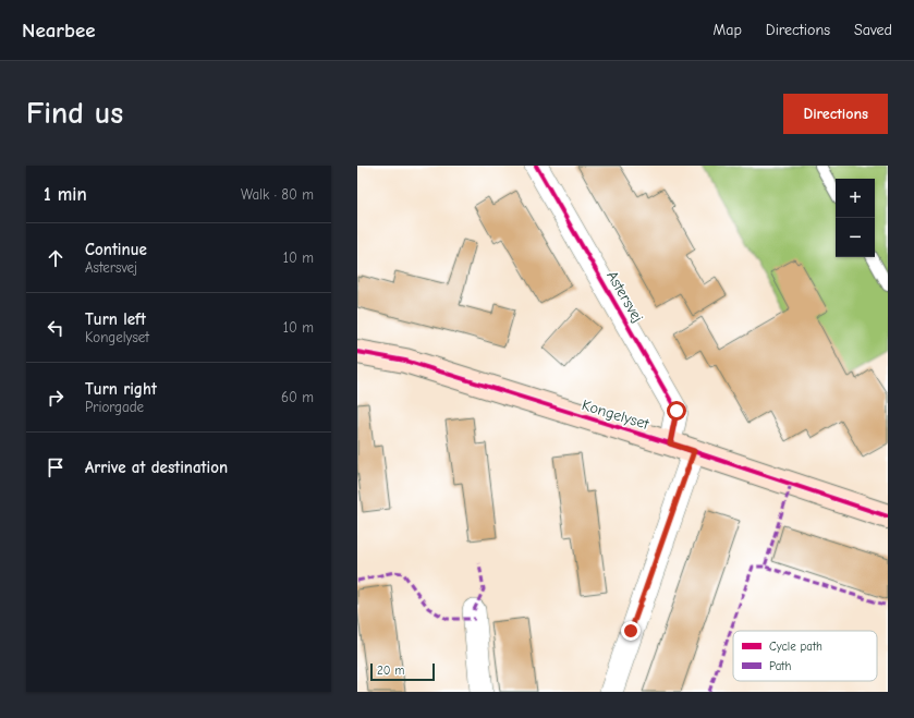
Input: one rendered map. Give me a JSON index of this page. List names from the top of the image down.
{
  "streets": {
    "street": ["Astersvej", "Kongelyset"]
  },
  "crossings": [
    ["Astersvej", "Kongelyset"]
  ],
  "legend": ["Cycle path", "Path"],
  "scale_bar": "20 m",
  "page": {
    "header": "Nearbee",
    "nav": ["Map", "Directions", "Saved"],
    "buttons": "Directions",
    "title": "Find us",
    "heading": ["1 min", "Walk · 80 m"],
    "map_buttons": ["+", "−"],
    "list": [
      ["Continue", "Astersvej", "10 m"],
      ["Turn left", "Kongelyset", "10 m"],
      ["Turn right", "Priorgade", "60 m"],
      "Arrive at destination"
    ],
    "scale": "20 m"
  }
}
